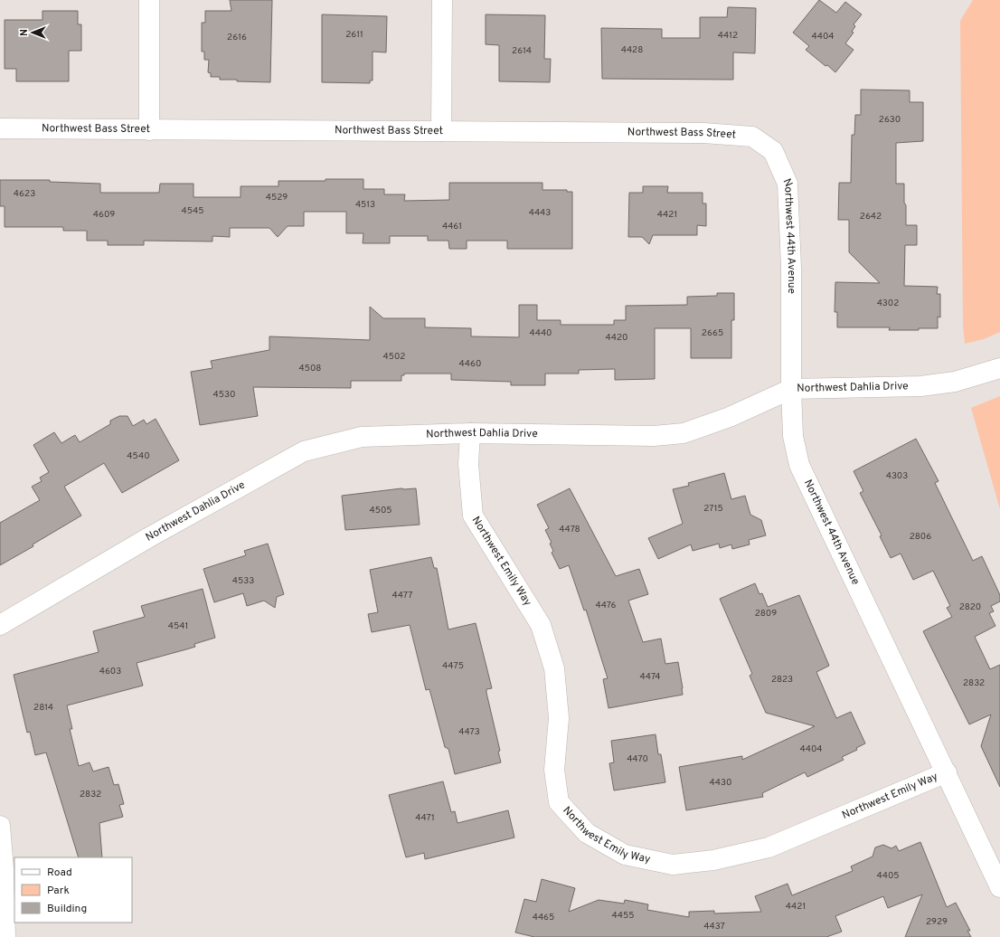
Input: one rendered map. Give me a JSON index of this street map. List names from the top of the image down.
{
  "streets": {
    "street": [
      "Northwest Bass Street",
      "Northwest 44th Avenue",
      "Northwest Dahlia Drive",
      "Northwest Emily Way"
    ]
  },
  "crossings": [
    ["Northwest Bass Street", "Northwest 44th Avenue"],
    ["Northwest 44th Avenue", "Northwest Dahlia Drive"],
    ["Northwest 44th Avenue", "Northwest Emily Way"],
    ["Northwest Dahlia Drive", "Northwest Emily Way"]
  ],
  "house_numbers": [
    "2611",
    "4412",
    "4404",
    "2616",
    "4428",
    "2614",
    "2630",
    "4623",
    "4529",
    "4513",
    "4545",
    "4443",
    "4609",
    "4421",
    "2642",
    "4461",
    "4302",
    "4440",
    "2665",
    "4420",
    "4502",
    "4460",
    "4508",
    "4530",
    "4540",
    "4303",
    "2715",
    "4505",
    "4478",
    "2806",
    "4533",
    "4477",
    "4476",
    "2820",
    "2809",
    "4541",
    "4475",
    "4603",
    "4474",
    "2823",
    "2832",
    "2814",
    "4473",
    "4404",
    "4470",
    "4430",
    "2832",
    "4471",
    "4405",
    "4421",
    "4455",
    "4465",
    "2929",
    "4437"
  ],
  "legend": ["Road", "Park", "Building"],
  "north": "left"
}
